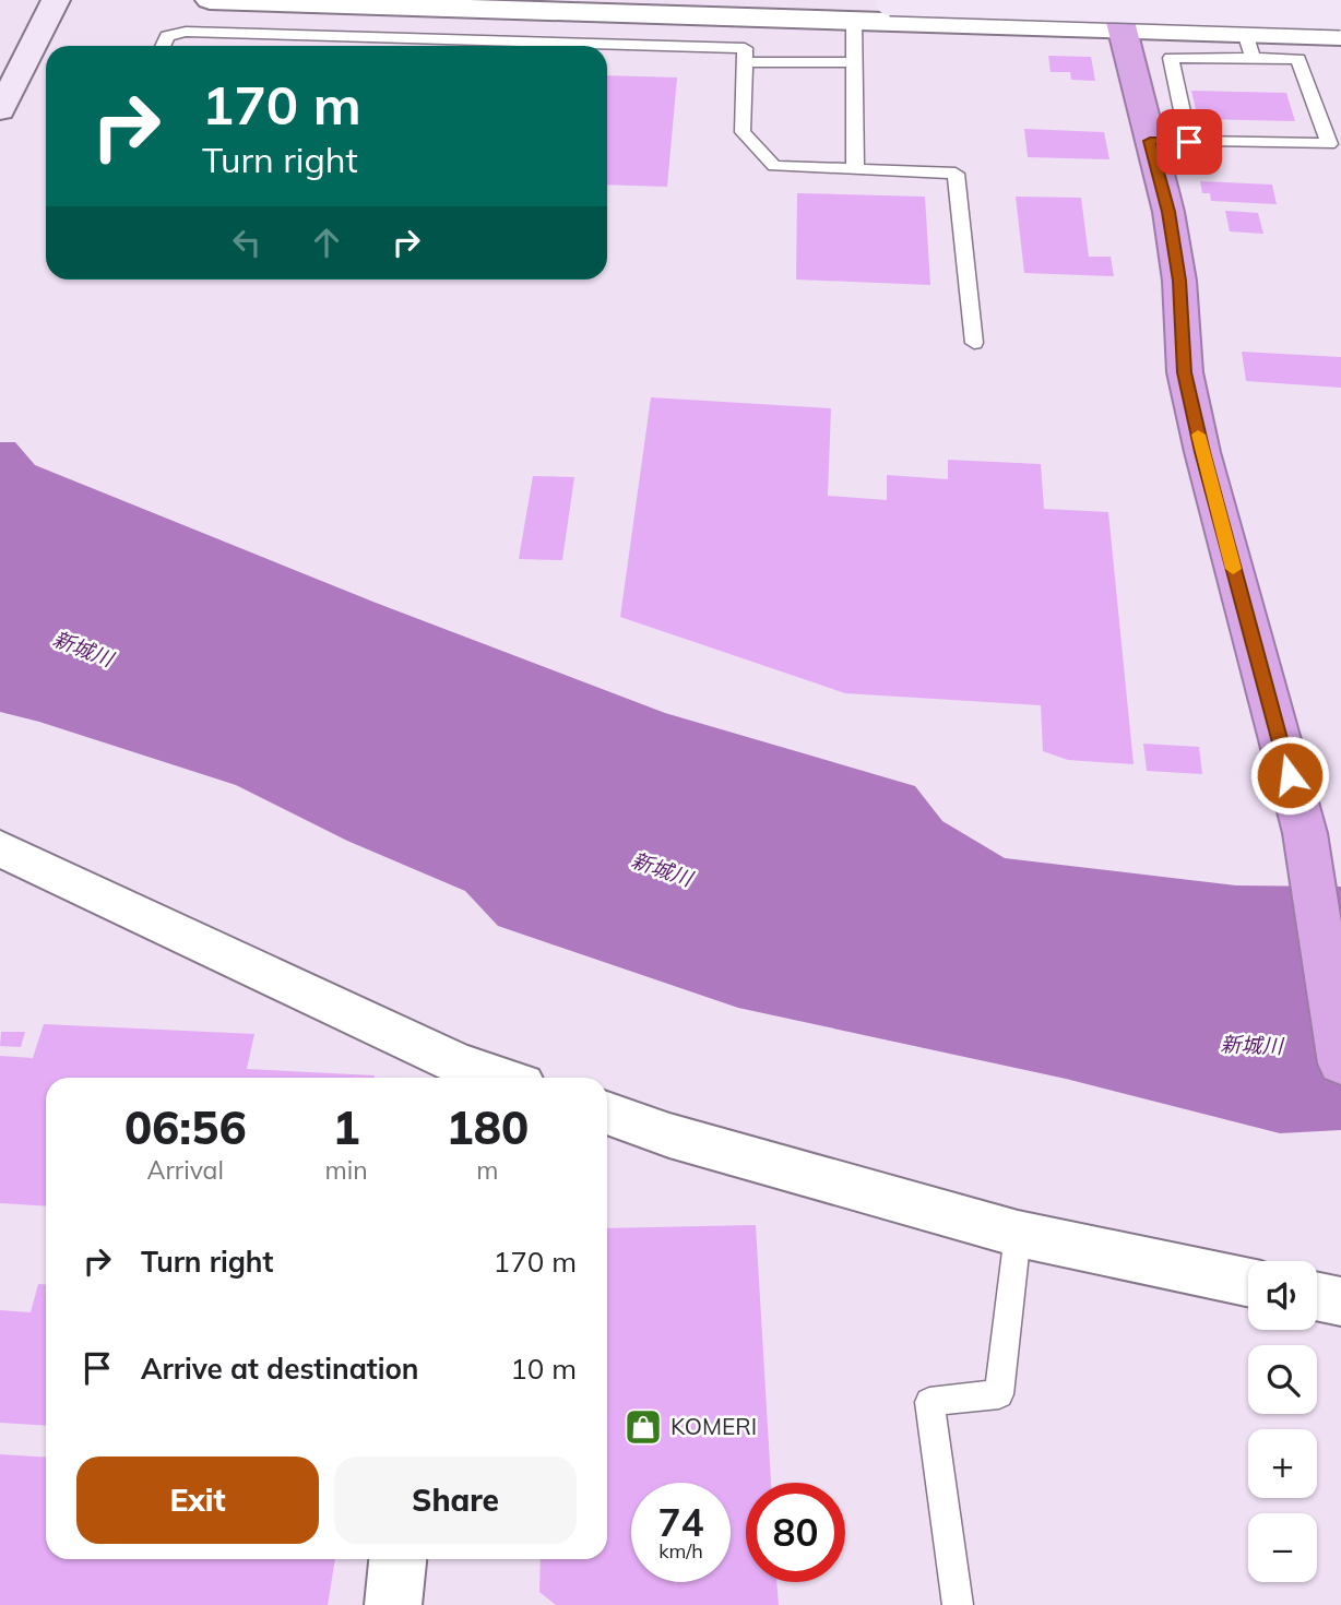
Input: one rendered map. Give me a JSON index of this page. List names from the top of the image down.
{
  "water": ["新城川"],
  "places": {
    "shop": ["KOMERI"]
  },
  "page": {
    "turn": ["170 m", "Turn right"],
    "eta": [
      "06:56",
      "Arrival",
      "1",
      "min",
      "180",
      "m"
    ],
    "list": [
      {
        "name": "Turn right",
        "value": "170 m"
      },
      {
        "name": "Arrive at destination",
        "value": "10 m"
      }
    ],
    "map_buttons": ["+", "−"],
    "buttons": ["Exit", "Share"],
    "speed": "74 km/h",
    "limit": "80"
  }
}
